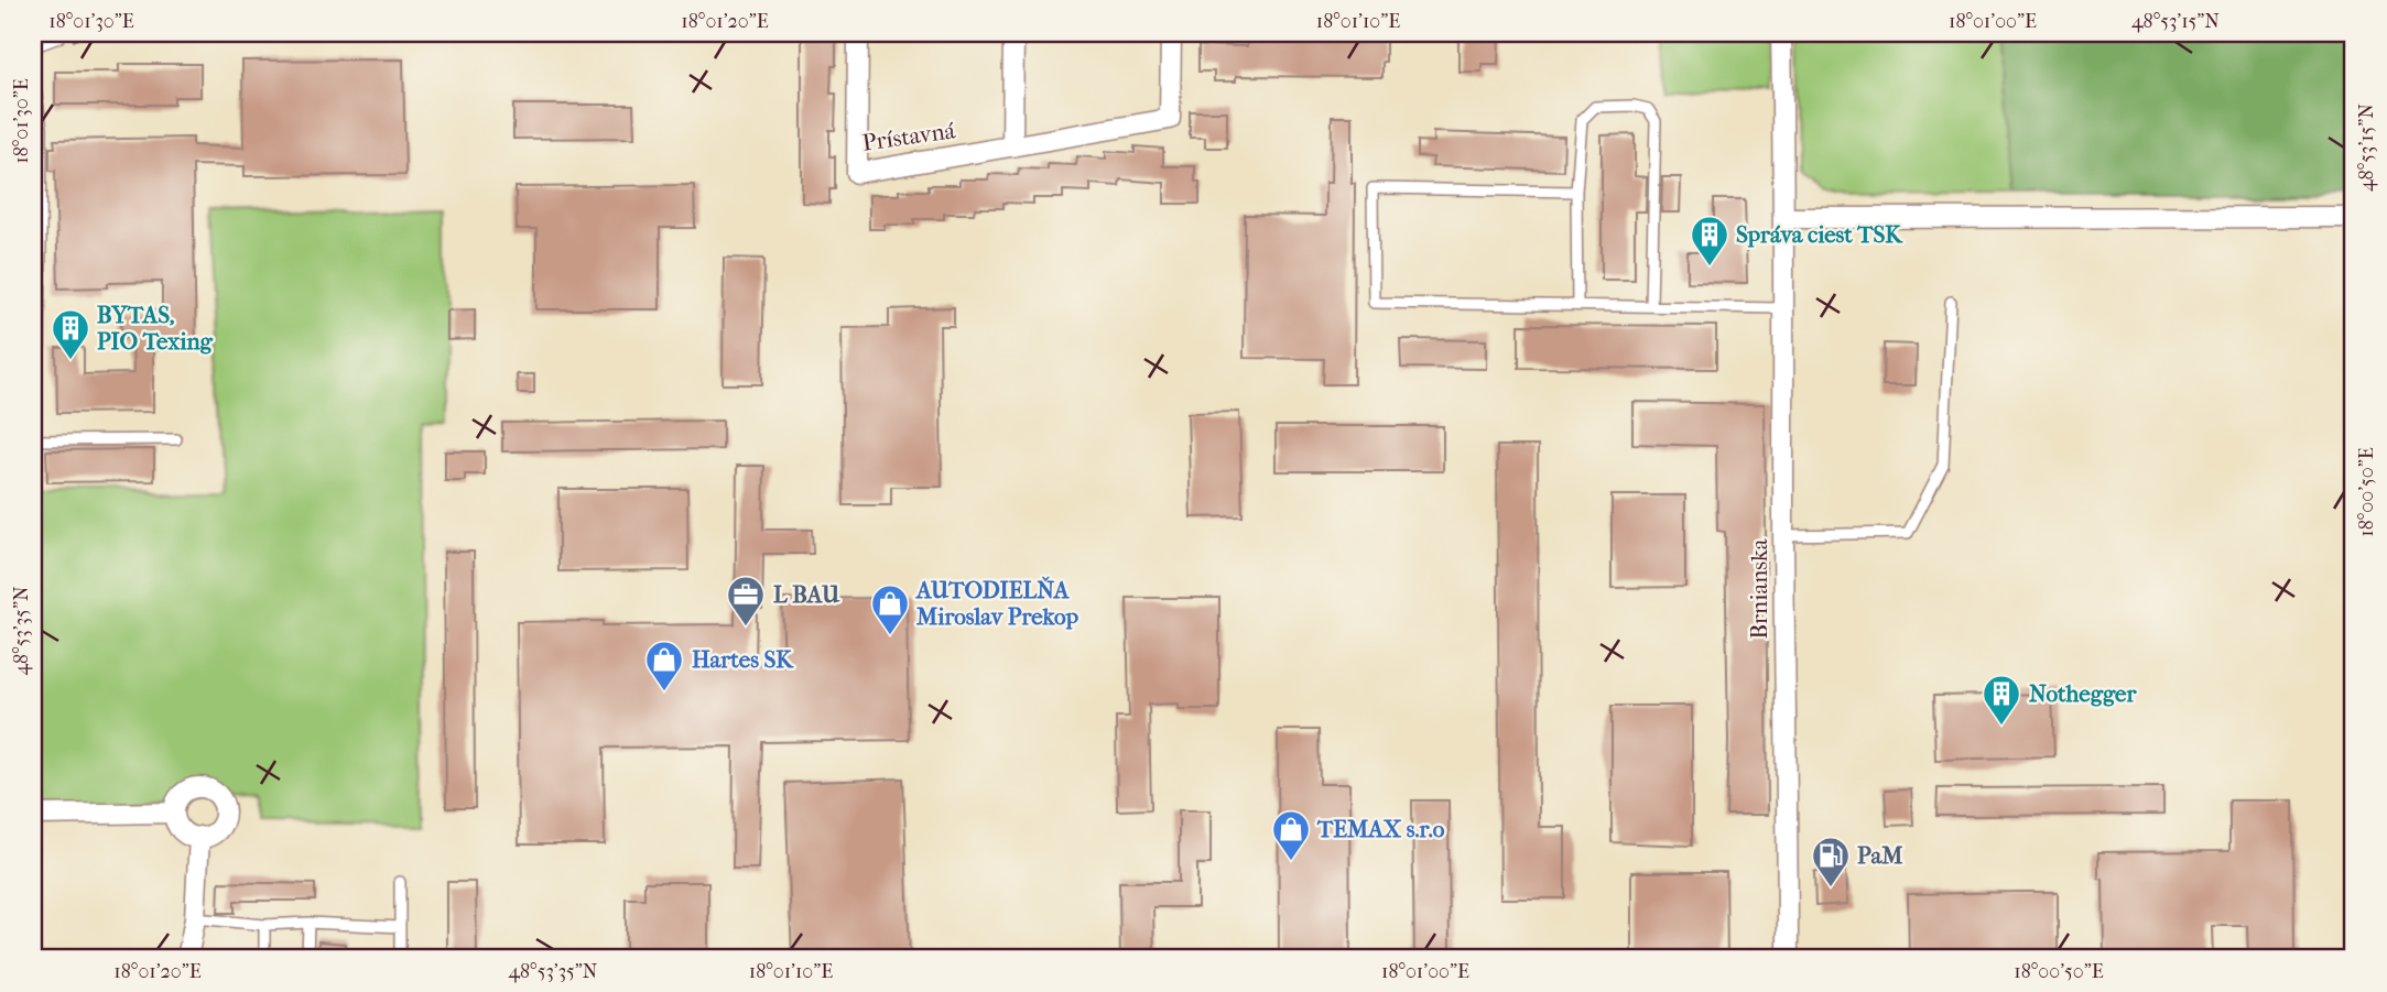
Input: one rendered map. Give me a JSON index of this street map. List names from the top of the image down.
{
  "streets": {
    "street": ["Prístavná", "Brnianska"]
  },
  "places": {
    "building": ["Správa ciest TSK", "BYTAS, PIO Texing", "Nothegger"],
    "office": ["L BAU"],
    "shop": ["AUTODIELŇA Miroslav Prekop", "Hartes SK", "TEMAX s.r.o"],
    "fuel station": ["PaM"]
  },
  "coordinates": [
    "18°01'30\"E",
    "18°01'20\"E",
    "18°01'10\"E",
    "18°01'00\"E",
    "48°53'15\"N",
    "18°00'50\"E",
    "48°53'35\"N"
  ]
}
